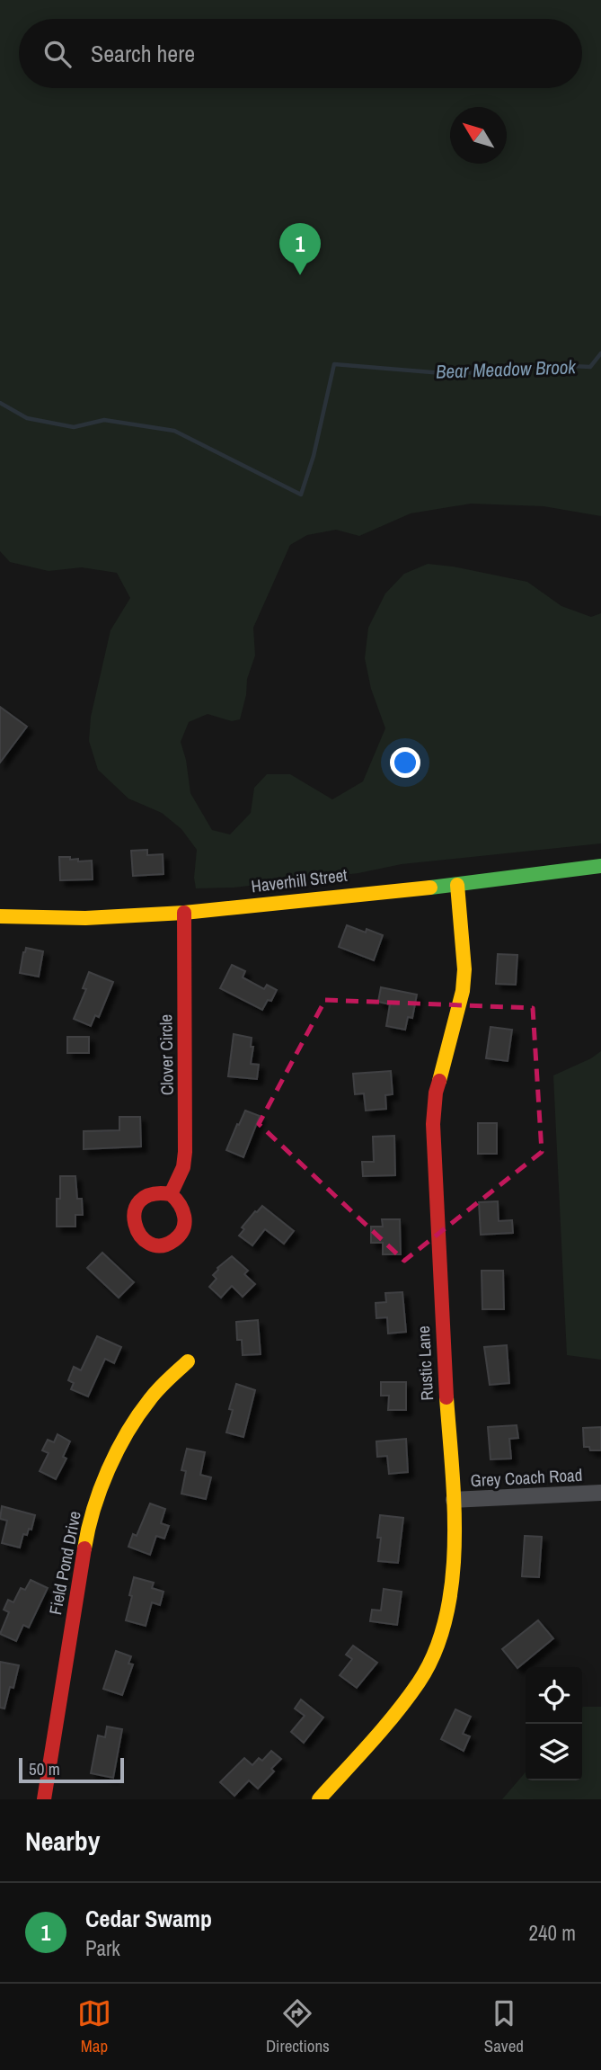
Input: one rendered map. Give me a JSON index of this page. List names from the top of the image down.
{
  "streets": {
    "street": [
      "Haverhill Street",
      "Clover Circle",
      "Rustic Lane",
      "Grey Coach Road",
      "Field Pond Drive"
    ]
  },
  "crossings": [
    ["Haverhill Street", "Clover Circle"],
    ["Haverhill Street", "Rustic Lane"],
    ["Rustic Lane", "Grey Coach Road"]
  ],
  "water": ["Bear Meadow Brook"],
  "scale_bar": "50 m",
  "north": "top left",
  "page": {
    "search": "Search here",
    "pins": "1",
    "scale": "50 m",
    "heading": "Nearby",
    "list": [
      {
        "mark": "1",
        "name": "Cedar Swamp",
        "note": "Park",
        "value": "240 m"
      }
    ],
    "nav": ["Map", "Directions", "Saved"]
  }
}
